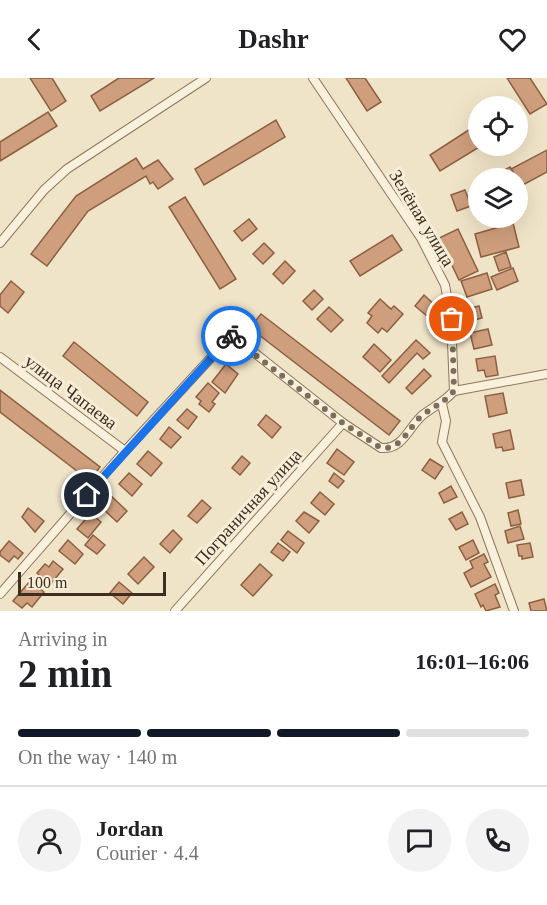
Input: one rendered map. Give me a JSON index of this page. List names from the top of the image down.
{
  "streets": {
    "street": ["Зелёная улица", "улица Чапаева", "Пограничная улица"]
  },
  "scale_bar": "100 m",
  "page": {
    "header": "Dashr",
    "scale": "100 m",
    "heading": ["2 min", "Arriving in", "16:01–16:06"],
    "panel": ["Jordan", "Courier · 4.4"],
    "bar": "On the way · 140 m"
  }
}
